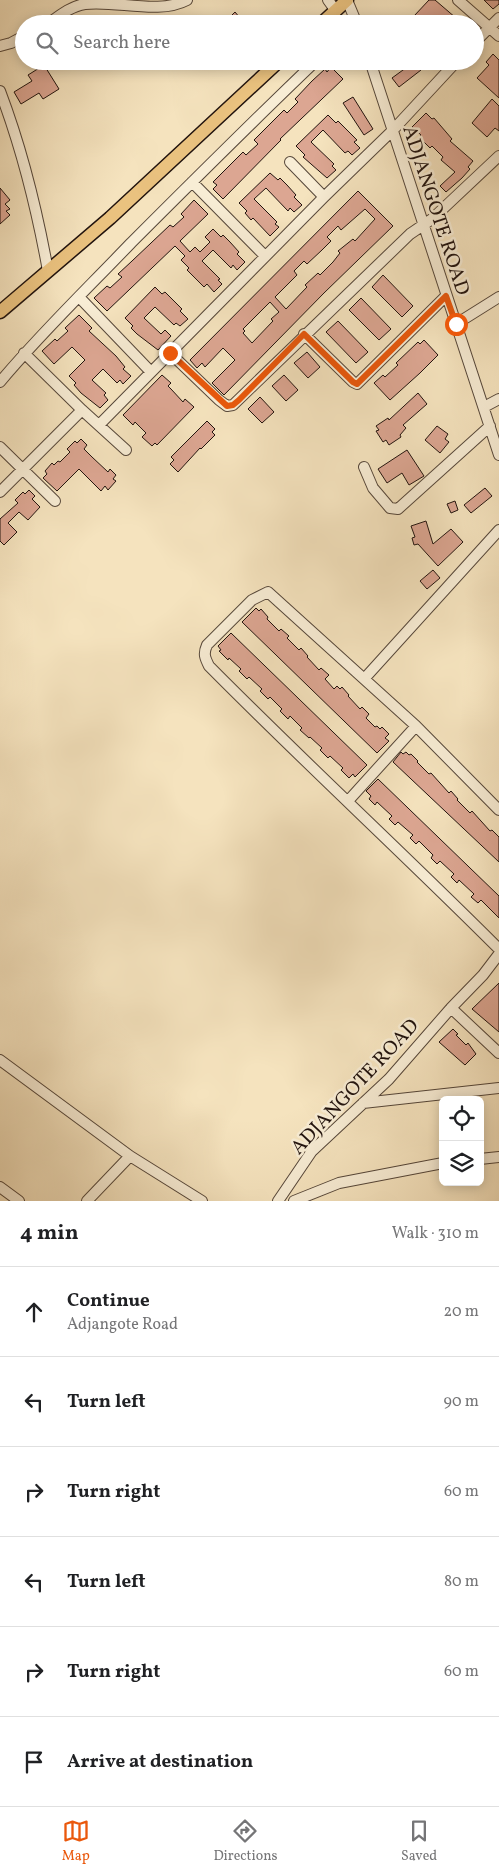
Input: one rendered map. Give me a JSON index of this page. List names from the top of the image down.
{
  "streets": {
    "street": ["ADJANGOTE ROAD"]
  },
  "page": {
    "search": "Search here",
    "heading": ["4 min", "Walk · 310 m"],
    "list": [
      ["Continue", "Adjangote Road", "20 m"],
      ["Turn left", "90 m"],
      ["Turn right", "60 m"],
      ["Turn left", "80 m"],
      ["Turn right", "60 m"],
      "Arrive at destination"
    ],
    "nav": ["Map", "Directions", "Saved"]
  }
}
